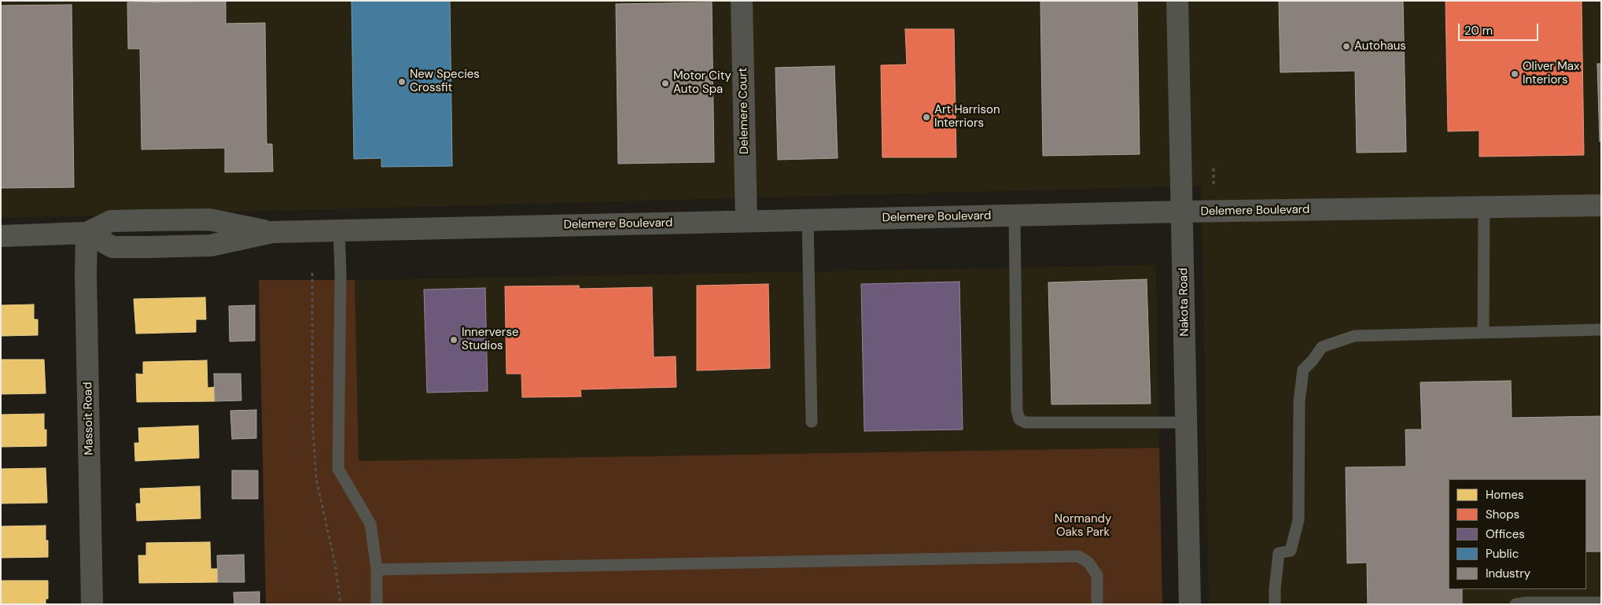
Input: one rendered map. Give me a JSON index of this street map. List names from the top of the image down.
{
  "streets": {
    "street": [
      "Delemere Court",
      "Delemere Boulevard",
      "Nakota Road",
      "Massoit Road"
    ]
  },
  "crossings": [
    ["Delemere Court", "Delemere Boulevard"],
    ["Delemere Boulevard", "Nakota Road"],
    ["Delemere Boulevard", "Massoit Road"]
  ],
  "parks": ["Normandy Oaks Park"],
  "places": [
    "Autohaus",
    "Oliver Max Interiors",
    "New Species Crossfit",
    "Motor City Auto Spa",
    "Art Harrison Interriors",
    "Innerverse Studios"
  ],
  "legend": [
    "Homes",
    "Shops",
    "Offices",
    "Public",
    "Industry"
  ],
  "scale_bar": "20 m"
}
